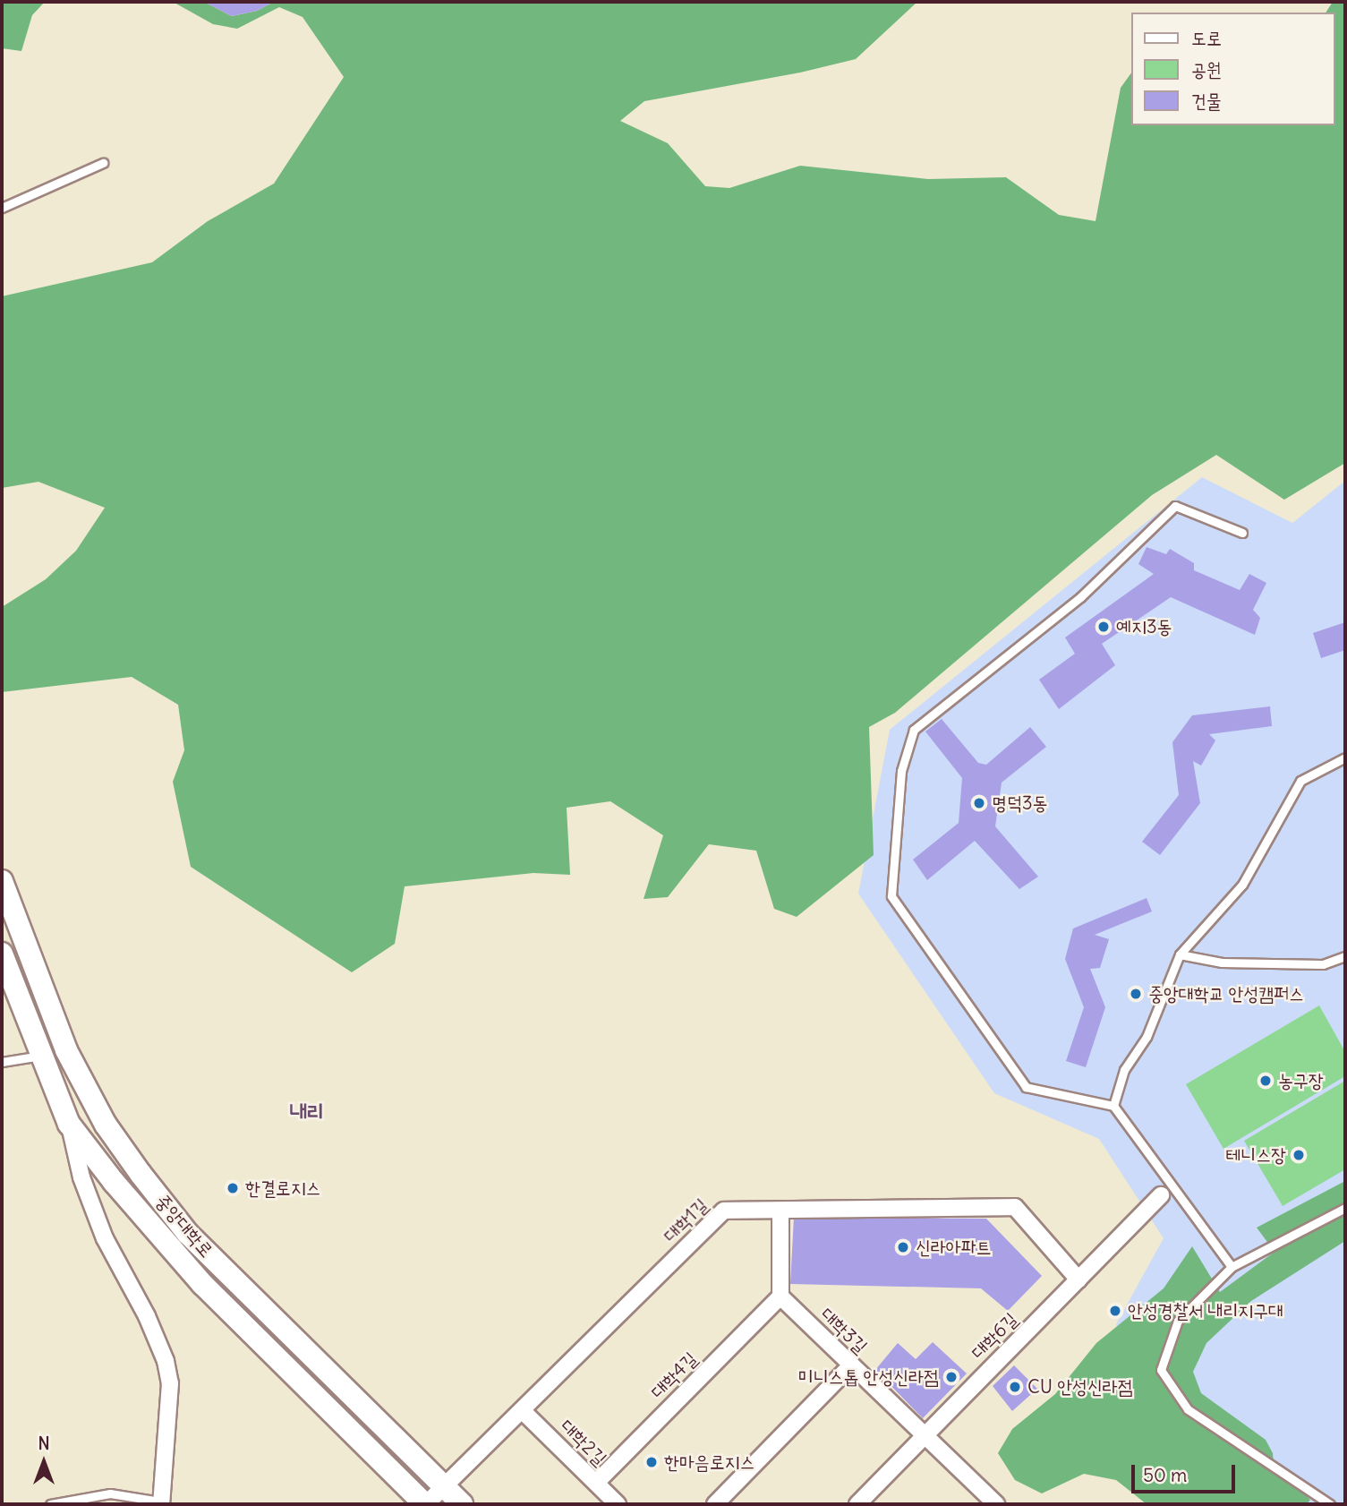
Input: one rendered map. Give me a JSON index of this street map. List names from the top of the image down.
{
  "streets": {
    "street": [
      "대학1길",
      "중앙대학로",
      "대학3길",
      "대학6길",
      "대학4길",
      "대학2길"
    ]
  },
  "crossings": [
    ["대학1길", "중앙대학로"],
    ["대학1길", "대학6길"],
    ["대학1길", "대학2길"],
    ["대학3길", "대학6길"],
    ["대학3길", "대학4길"],
    ["대학4길", "대학2길"]
  ],
  "districts": ["내리"],
  "places": [
    "예지3동",
    "명덕3동",
    "중앙대학교 안성캠퍼스",
    "농구장",
    "테니스장",
    "한결로지스",
    "신라아파트",
    "안성경찰서 내리지구대",
    "미니스톱 안성신라점",
    "CU 안성신라점",
    "한마음로지스"
  ],
  "legend": ["도로", "공원", "건물"],
  "scale_bar": "50 m",
  "north": "top"
}
